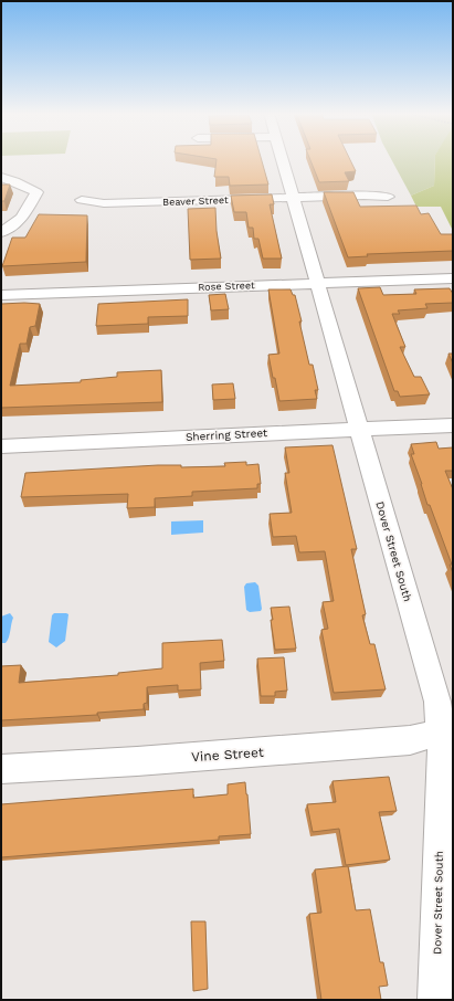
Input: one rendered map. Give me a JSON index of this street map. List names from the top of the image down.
{
  "streets": {
    "street": [
      "Beaver Street",
      "Rose Street",
      "Sherring Street",
      "Dover Street South",
      "Vine Street"
    ]
  },
  "crossings": [
    ["Beaver Street", "Dover Street South"],
    ["Rose Street", "Dover Street South"],
    ["Sherring Street", "Dover Street South"],
    ["Dover Street South", "Vine Street"]
  ]
}
